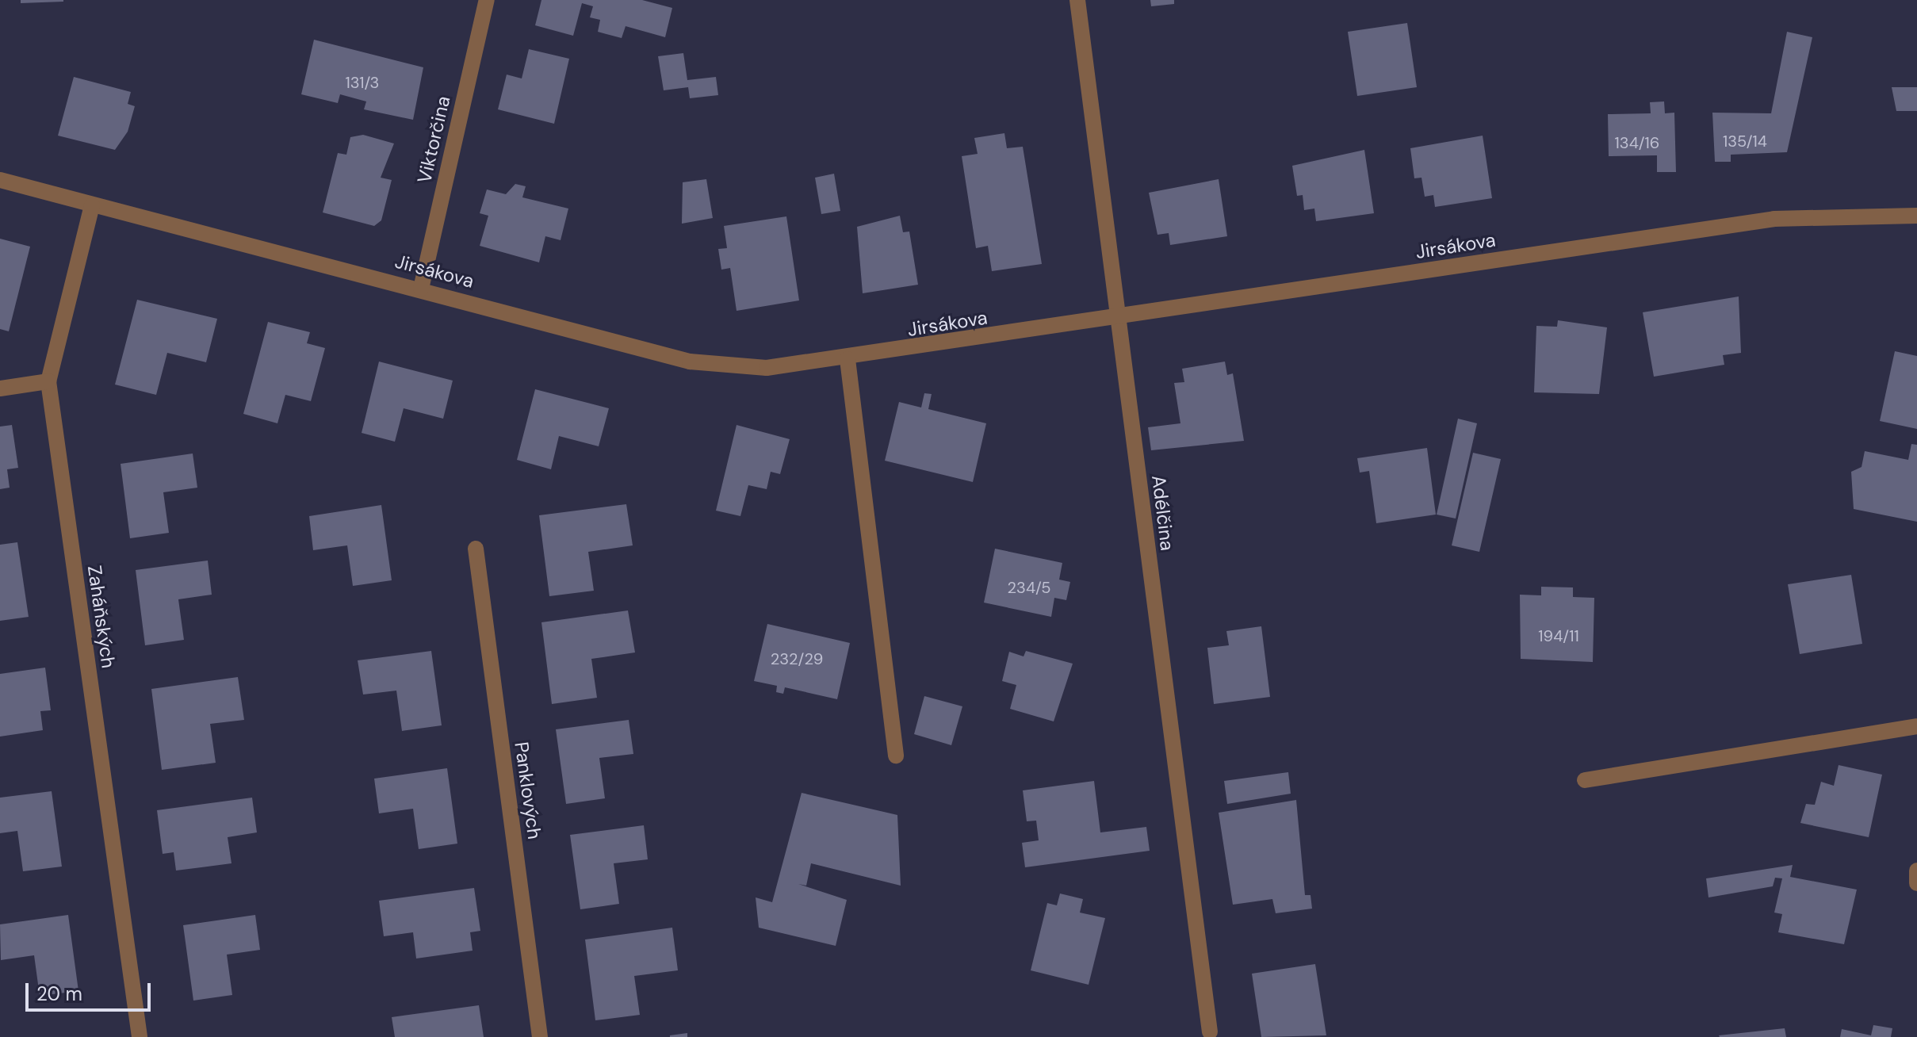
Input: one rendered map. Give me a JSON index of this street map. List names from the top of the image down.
{
  "streets": {
    "street": [
      "Viktorčina",
      "Jirsákova",
      "Adélčina",
      "Zaháňských",
      "Panklových"
    ]
  },
  "crossings": [
    ["Viktorčina", "Jirsákova"],
    ["Jirsákova", "Adélčina"],
    ["Jirsákova", "Zaháňských"]
  ],
  "house_numbers": [
    "131/3",
    "135/14",
    "134/16",
    "234/5",
    "194/11",
    "232/29"
  ],
  "scale_bar": "20 m"
}
